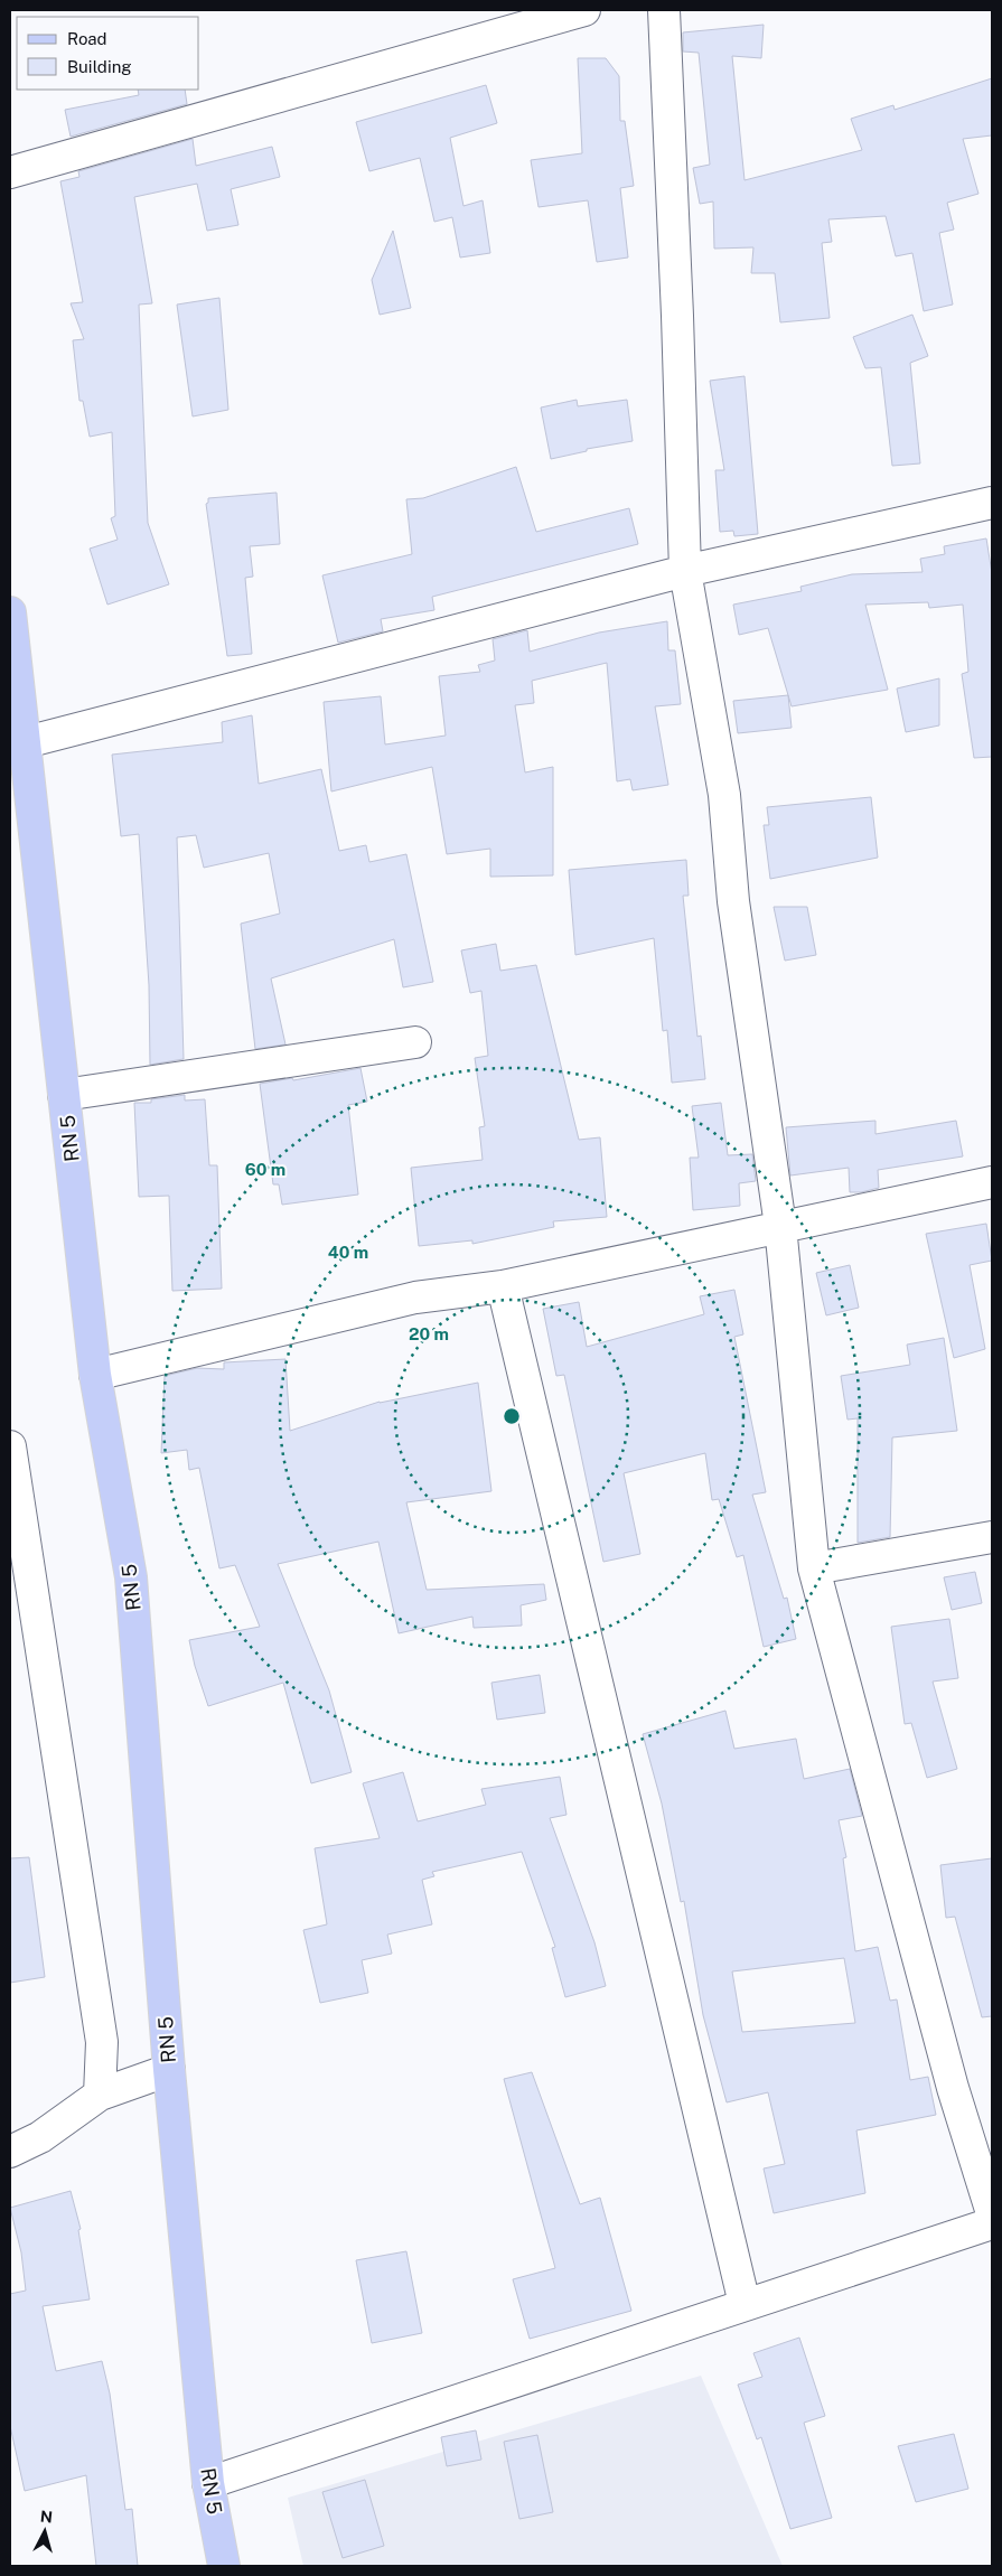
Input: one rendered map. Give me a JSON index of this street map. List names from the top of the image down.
{
  "streets": {
    "main road": ["RN 5"]
  },
  "legend": ["Road", "Building"],
  "north": "top",
  "rings": ["60 m", "40 m", "20 m"]
}
